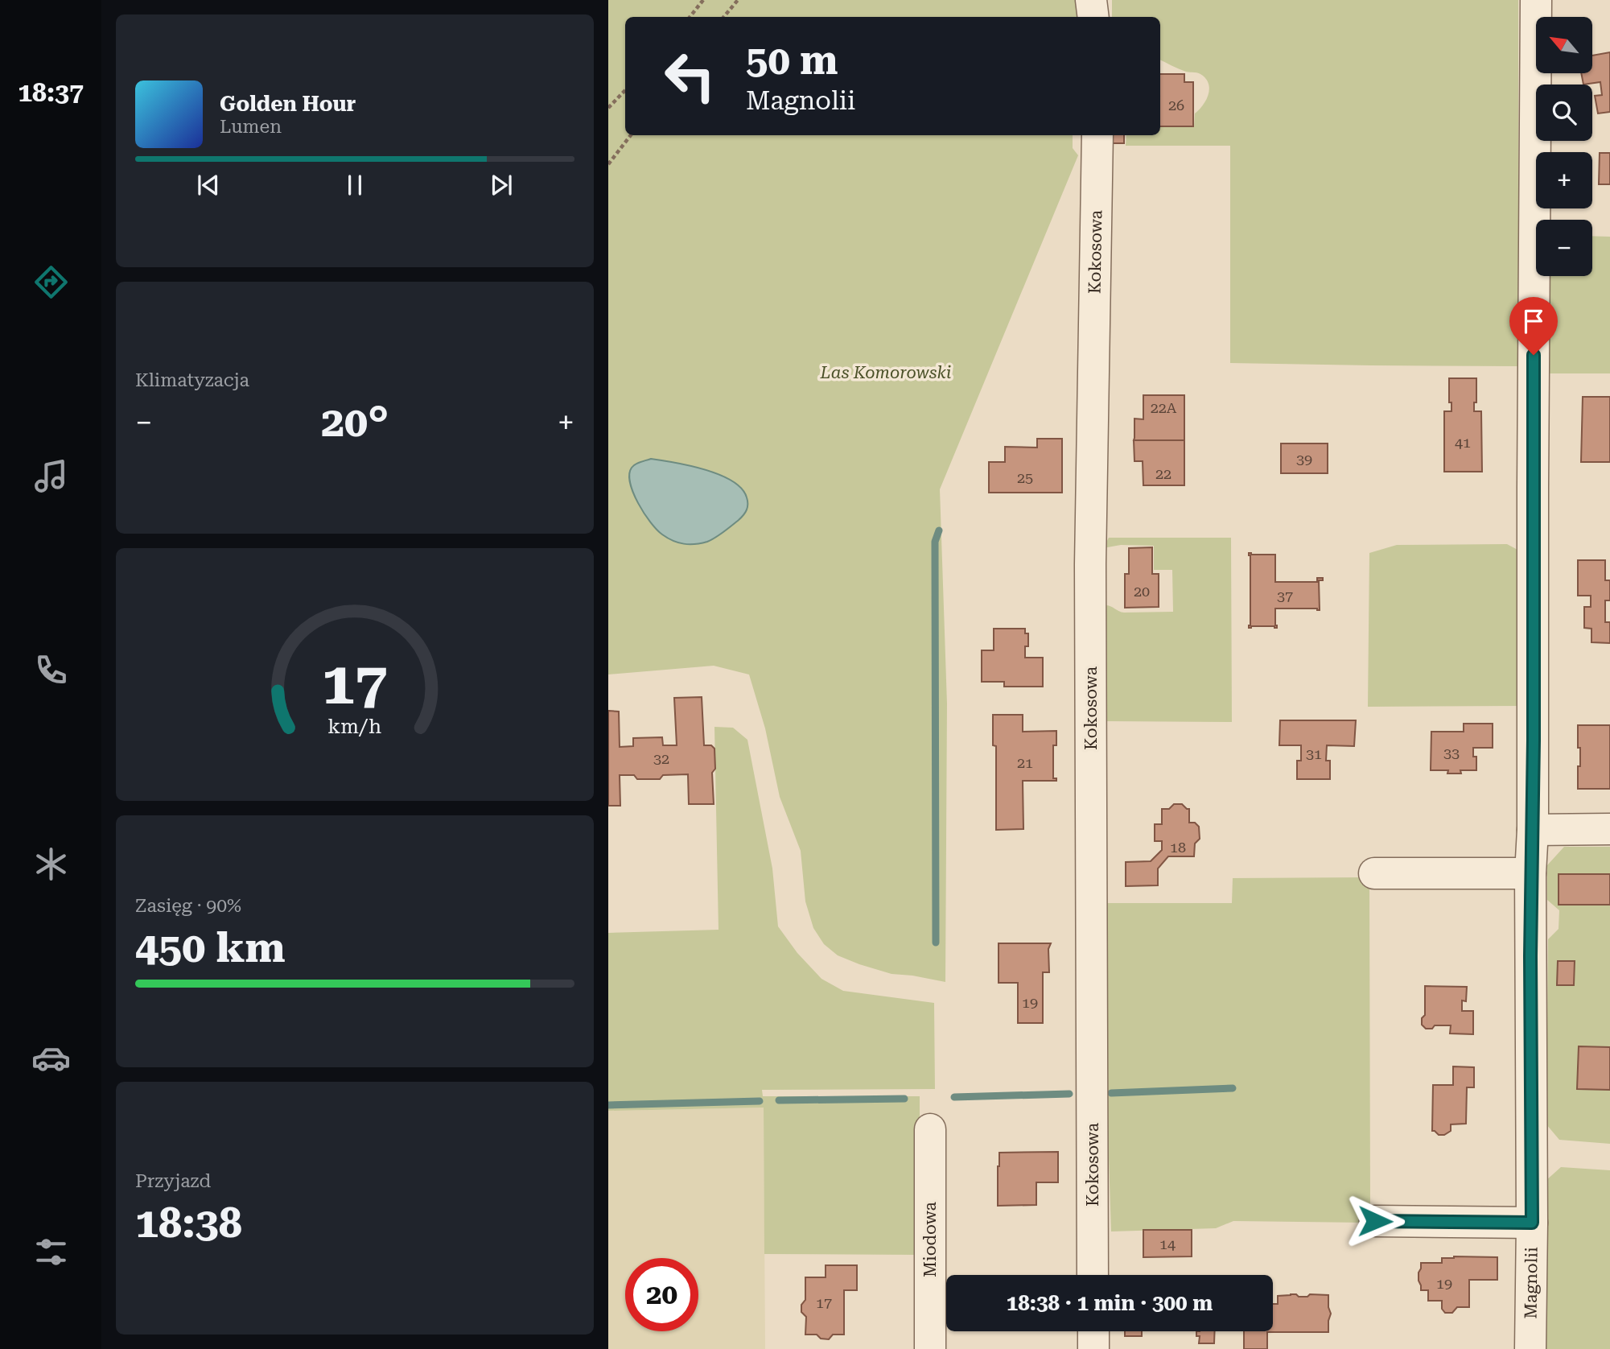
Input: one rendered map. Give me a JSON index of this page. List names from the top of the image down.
{
  "streets": {
    "street": ["Kokosowa", "Miodowa", "Magnolii"]
  },
  "parks": ["Las Komorowski"],
  "house_numbers": [
    "26",
    "22A",
    "41",
    "39",
    "22",
    "25",
    "20",
    "37",
    "33",
    "31",
    "32",
    "21",
    "18",
    "19",
    "14",
    "19",
    "17"
  ],
  "north": "top left",
  "page": {
    "tabs": "18:37",
    "map_buttons": ["+", "−"],
    "turn": ["50 m", "Magnolii"],
    "song": ["Golden Hour", "Lumen"],
    "tile": [
      "Klimatyzacja",
      ["Zasięg · 90%", "450 km"],
      ["Przyjazd", "18:38"]
    ],
    "heat": ["−", "20°", "+"],
    "limit": "20",
    "trip": "18:38 · 1 min · 300 m",
    "gauge": ["17", "km/h"]
  }
}
